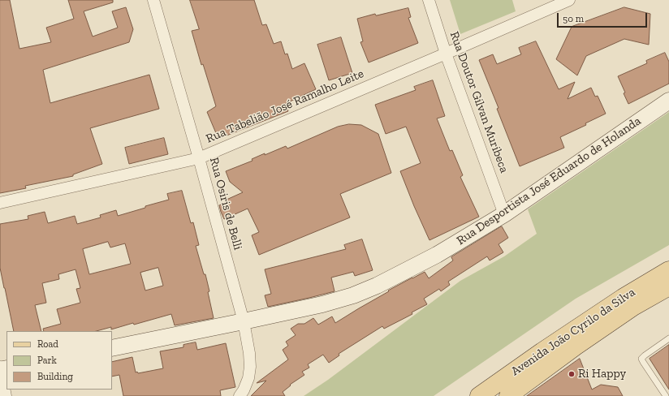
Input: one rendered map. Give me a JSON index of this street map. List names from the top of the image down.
{
  "streets": {
    "main road": ["Rua Desportista José Eduardo de Holanda", "Avenida João Cyrilo da Silva"],
    "street": ["Rua Doutor Gilvan Muribeca", "Rua Tabelião José Ramalho Leite", "Rua Osiris de Belli"]
  },
  "crossings": [
    ["Rua Doutor Gilvan Muribeca", "Rua Tabelião José Ramalho Leite"],
    ["Rua Doutor Gilvan Muribeca", "Rua Desportista José Eduardo de Holanda"],
    ["Rua Tabelião José Ramalho Leite", "Rua Osiris de Belli"],
    ["Rua Desportista José Eduardo de Holanda", "Rua Osiris de Belli"]
  ],
  "places": ["Ri Happy"],
  "legend": ["Road", "Park", "Building"],
  "scale_bar": "50 m"
}
